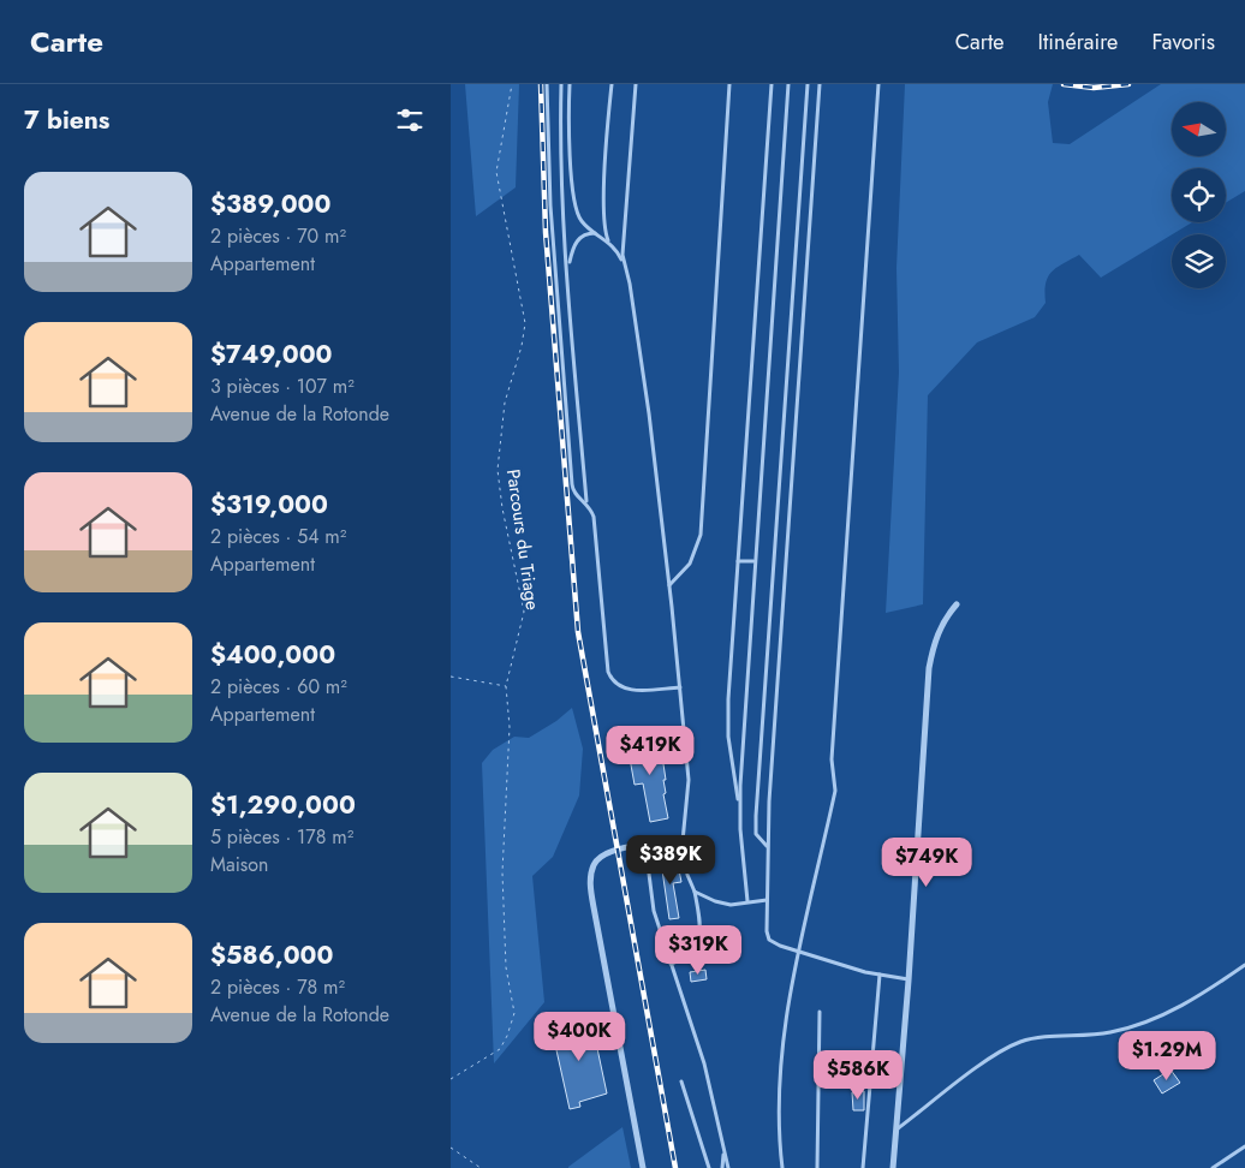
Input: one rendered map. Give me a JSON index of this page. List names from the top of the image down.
{
  "streets": {
    "path": ["Parcours du Triage"]
  },
  "north": "left",
  "page": {
    "header": "Carte",
    "nav": ["Carte", "Itinéraire", "Favoris"],
    "heading": "7 biens",
    "list": [
      {
        "name": "$389,000",
        "note": "2 pièces · 70 m² · Appartement"
      },
      {
        "name": "$749,000",
        "note": "3 pièces · 107 m² · Avenue de la Rotonde"
      },
      {
        "name": "$319,000",
        "note": "2 pièces · 54 m² · Appartement"
      },
      {
        "name": "$400,000",
        "note": "2 pièces · 60 m² · Appartement"
      },
      {
        "name": "$1,290,000",
        "note": "5 pièces · 178 m² · Maison"
      },
      {
        "name": "$586,000",
        "note": "2 pièces · 78 m² · Avenue de la Rotonde"
      }
    ],
    "price": [
      "$419K",
      "$389K",
      "$749K",
      "$319K",
      "$400K",
      "$1.29M",
      "$586K"
    ]
  }
}
